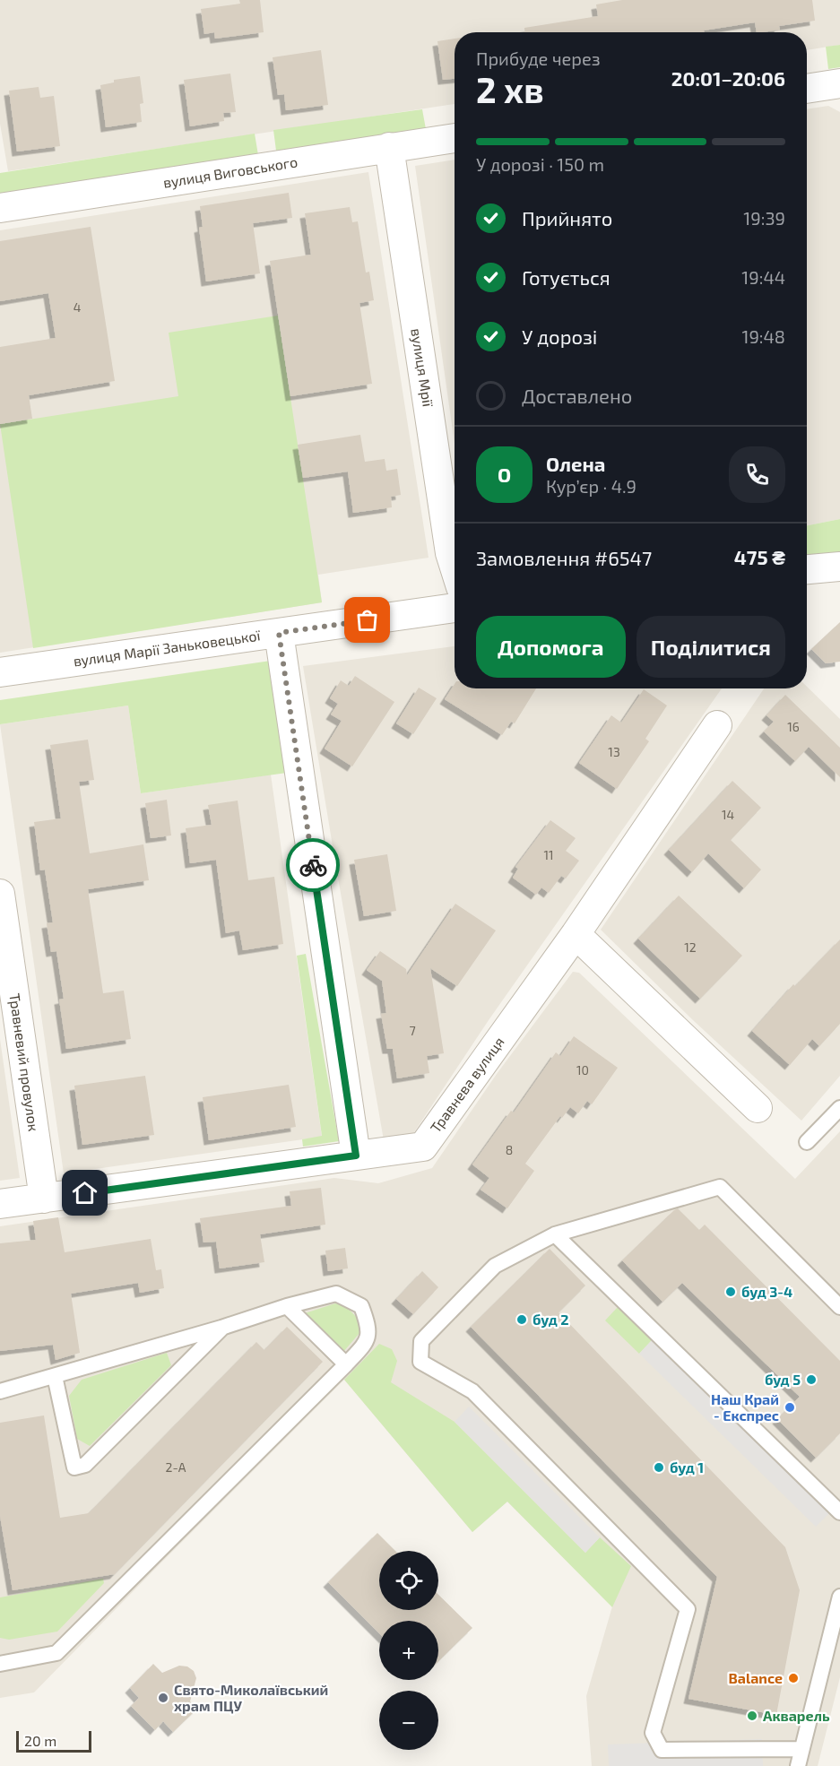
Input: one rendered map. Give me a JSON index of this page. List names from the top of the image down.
{
  "streets": {
    "street": [
      "вулиця Виговського",
      "вулиця Мрії",
      "вулиця Марії Заньковецької",
      "Травневий провулок",
      "Травнева вулиця"
    ]
  },
  "crossings": [
    ["вулиця Виговського", "вулиця Мрії"],
    ["Травневий провулок", "Травнева вулиця"]
  ],
  "places": [
    "буд 3-4",
    "буд 2",
    "буд 5",
    "Наш Край - Експрес",
    "буд 1",
    "Balance",
    "Свято-Миколаївський храм ПЦУ",
    "Акварель"
  ],
  "house_numbers": [
    "4",
    "16",
    "13",
    "14",
    "11",
    "12",
    "7",
    "10",
    "8",
    "2-А"
  ],
  "scale_bar": "20 m",
  "page": {
    "heading": ["2 хв", "Прибуде через", "20:01–20:06"],
    "panel": [
      "Олена",
      "Кур’єр · 4.9",
      "Замовлення #6547",
      "475 ₴"
    ],
    "bar": "У дорозі · 150 m",
    "list": [
      ["Прийнято", "19:39"],
      ["Готується", "19:44"],
      ["У дорозі", "19:48"],
      "Доставлено"
    ],
    "round": "О",
    "buttons": ["Допомога", "Поділитися"],
    "map_buttons": ["+", "−"],
    "scale": "20 m"
  }
}
